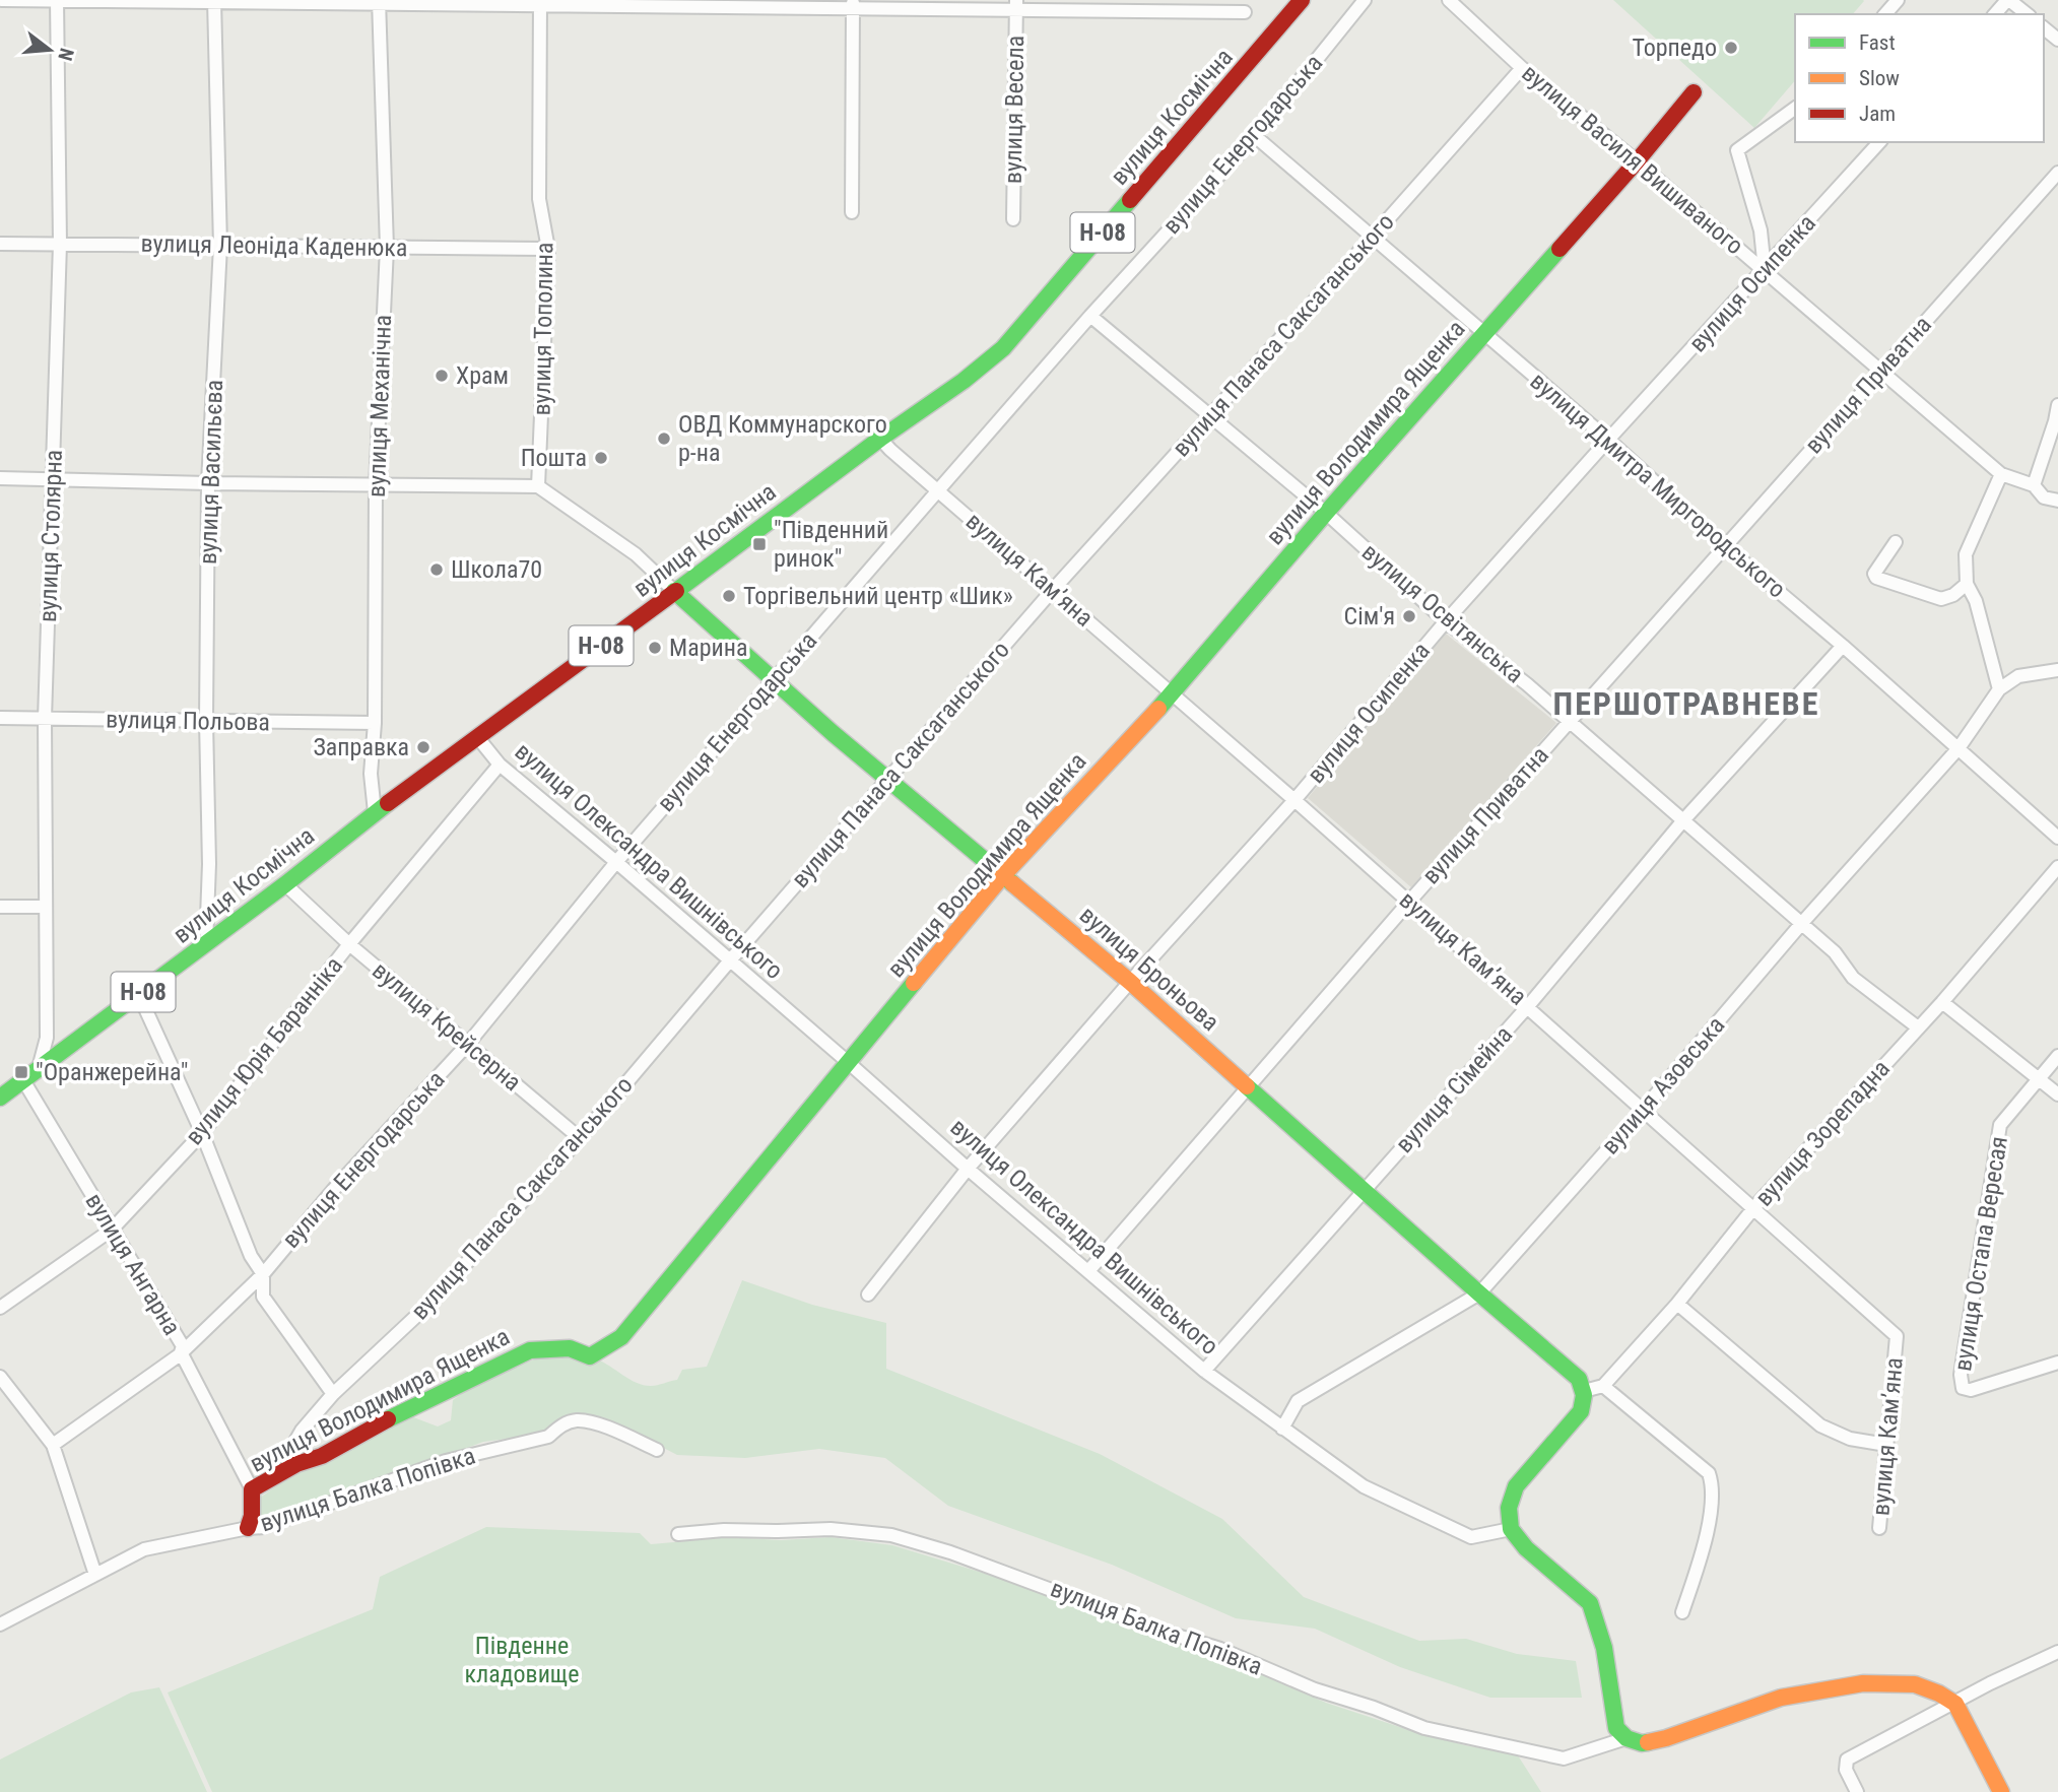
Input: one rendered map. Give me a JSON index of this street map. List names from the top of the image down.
{
  "streets": {
    "street": [
      "вулиця Весела",
      "вулиця Космічна",
      "вулиця Енергодарська",
      "вулиця Василя Вишиваного",
      "Н-08",
      "вулиця Леоніда Каденюка",
      "вулиця Осипенка",
      "вулиця Тополина",
      "вулиця Панаса Саксаганського",
      "вулиця Приватна",
      "вулиця Механічна",
      "вулиця Володимира Ященка",
      "вулиця Васильєва",
      "вулиця Дмитра Миргородського",
      "вулиця Столярна",
      "вулиця Кам’яна",
      "вулиця Освітянська",
      "вулиця Польова",
      "вулиця Олександра Вишнівського",
      "вулиця Броньова",
      "вулиця Крейсерна",
      "вулиця Юрія Баранніка",
      "вулиця Азовська",
      "вулиця Сімейна",
      "вулиця Зорепадна",
      "вулиця Остапа Вересая",
      "вулиця Ангарна",
      "вулиця Балка Попівка"
    ]
  },
  "crossings": [
    ["вулиця Космічна", "вулиця Механічна"],
    ["вулиця Космічна", "вулиця Васильєва"],
    ["вулиця Космічна", "вулиця Столярна"],
    ["вулиця Космічна", "вулиця Кам’яна"],
    ["вулиця Космічна", "вулиця Олександра Вишнівського"],
    ["вулиця Космічна", "вулиця Броньова"],
    ["вулиця Космічна", "вулиця Крейсерна"],
    ["вулиця Космічна", "вулиця Ангарна"],
    ["вулиця Енергодарська", "вулиця Дмитра Миргородського"],
    ["вулиця Енергодарська", "вулиця Кам’яна"],
    ["вулиця Енергодарська", "вулиця Освітянська"],
    ["вулиця Енергодарська", "вулиця Олександра Вишнівського"],
    ["вулиця Енергодарська", "вулиця Броньова"],
    ["вулиця Енергодарська", "вулиця Крейсерна"],
    ["вулиця Енергодарська", "вулиця Ангарна"],
    ["вулиця Василя Вишиваного", "вулиця Осипенка"],
    ["вулиця Василя Вишиваного", "вулиця Панаса Саксаганського"],
    ["вулиця Василя Вишиваного", "вулиця Приватна"],
    ["вулиця Василя Вишиваного", "вулиця Володимира Ященка"],
    ["вулиця Леоніда Каденюка", "вулиця Тополина"],
    ["вулиця Леоніда Каденюка", "вулиця Механічна"],
    ["вулиця Леоніда Каденюка", "вулиця Васильєва"],
    ["вулиця Леоніда Каденюка", "вулиця Столярна"],
    ["вулиця Осипенка", "вулиця Дмитра Миргородського"],
    ["вулиця Осипенка", "вулиця Кам’яна"],
    ["вулиця Осипенка", "вулиця Освітянська"],
    ["вулиця Осипенка", "вулиця Олександра Вишнівського"],
    ["вулиця Осипенка", "вулиця Броньова"],
    ["вулиця Панаса Саксаганського", "вулиця Володимира Ященка"],
    ["вулиця Панаса Саксаганського", "вулиця Дмитра Миргородського"],
    ["вулиця Панаса Саксаганського", "вулиця Кам’яна"],
    ["вулиця Панаса Саксаганського", "вулиця Освітянська"],
    ["вулиця Панаса Саксаганського", "вулиця Олександра Вишнівського"],
    ["вулиця Панаса Саксаганського", "вулиця Броньова"],
    ["вулиця Панаса Саксаганського", "вулиця Крейсерна"],
    ["вулиця Приватна", "вулиця Дмитра Миргородського"],
    ["вулиця Приватна", "вулиця Кам’яна"],
    ["вулиця Приватна", "вулиця Освітянська"],
    ["вулиця Приватна", "вулиця Олександра Вишнівського"],
    ["вулиця Приватна", "вулиця Броньова"],
    ["вулиця Механічна", "вулиця Польова"],
    ["вулиця Володимира Ященка", "вулиця Дмитра Миргородського"],
    ["вулиця Володимира Ященка", "вулиця Кам’яна"],
    ["вулиця Володимира Ященка", "вулиця Освітянська"],
    ["вулиця Володимира Ященка", "вулиця Олександра Вишнівського"],
    ["вулиця Володимира Ященка", "вулиця Броньова"],
    ["вулиця Володимира Ященка", "вулиця Ангарна"],
    ["вулиця Володимира Ященка", "вулиця Балка Попівка"],
    ["вулиця Васильєва", "вулиця Польова"],
    ["вулиця Дмитра Миргородського", "вулиця Азовська"],
    ["вулиця Дмитра Миргородського", "вулиця Сімейна"],
    ["вулиця Столярна", "вулиця Польова"],
    ["вулиця Кам’яна", "вулиця Азовська"],
    ["вулиця Кам’яна", "вулиця Сімейна"],
    ["вулиця Кам’яна", "вулиця Зорепадна"],
    ["вулиця Освітянська", "вулиця Азовська"],
    ["вулиця Освітянська", "вулиця Сімейна"],
    ["вулиця Освітянська", "вулиця Зорепадна"],
    ["вулиця Олександра Вишнівського", "вулиця Юрія Баранніка"],
    ["вулиця Олександра Вишнівського", "вулиця Азовська"],
    ["вулиця Олександра Вишнівського", "вулиця Сімейна"],
    ["вулиця Броньова", "вулиця Азовська"],
    ["вулиця Броньова", "вулиця Сімейна"],
    ["вулиця Крейсерна", "вулиця Юрія Баранніка"],
    ["вулиця Юрія Баранніка", "вулиця Ангарна"]
  ],
  "districts": ["ПЕРШОТРАВНЕВЕ"],
  "parks": ["Південне кладовище"],
  "places": {
    "other": [
      "Торпедо",
      "Храм",
      "ОВД Коммунарского р-на",
      "Пошта",
      "Школа70",
      "Торгівельний центр «Шик»",
      "Сім'я",
      "Марина",
      "Заправка"
    ],
    "transit": ["\"Південний ринок\"", "\"Оранжерейна\""]
  },
  "legend": ["Fast", "Slow", "Jam"],
  "north": "right"
}
